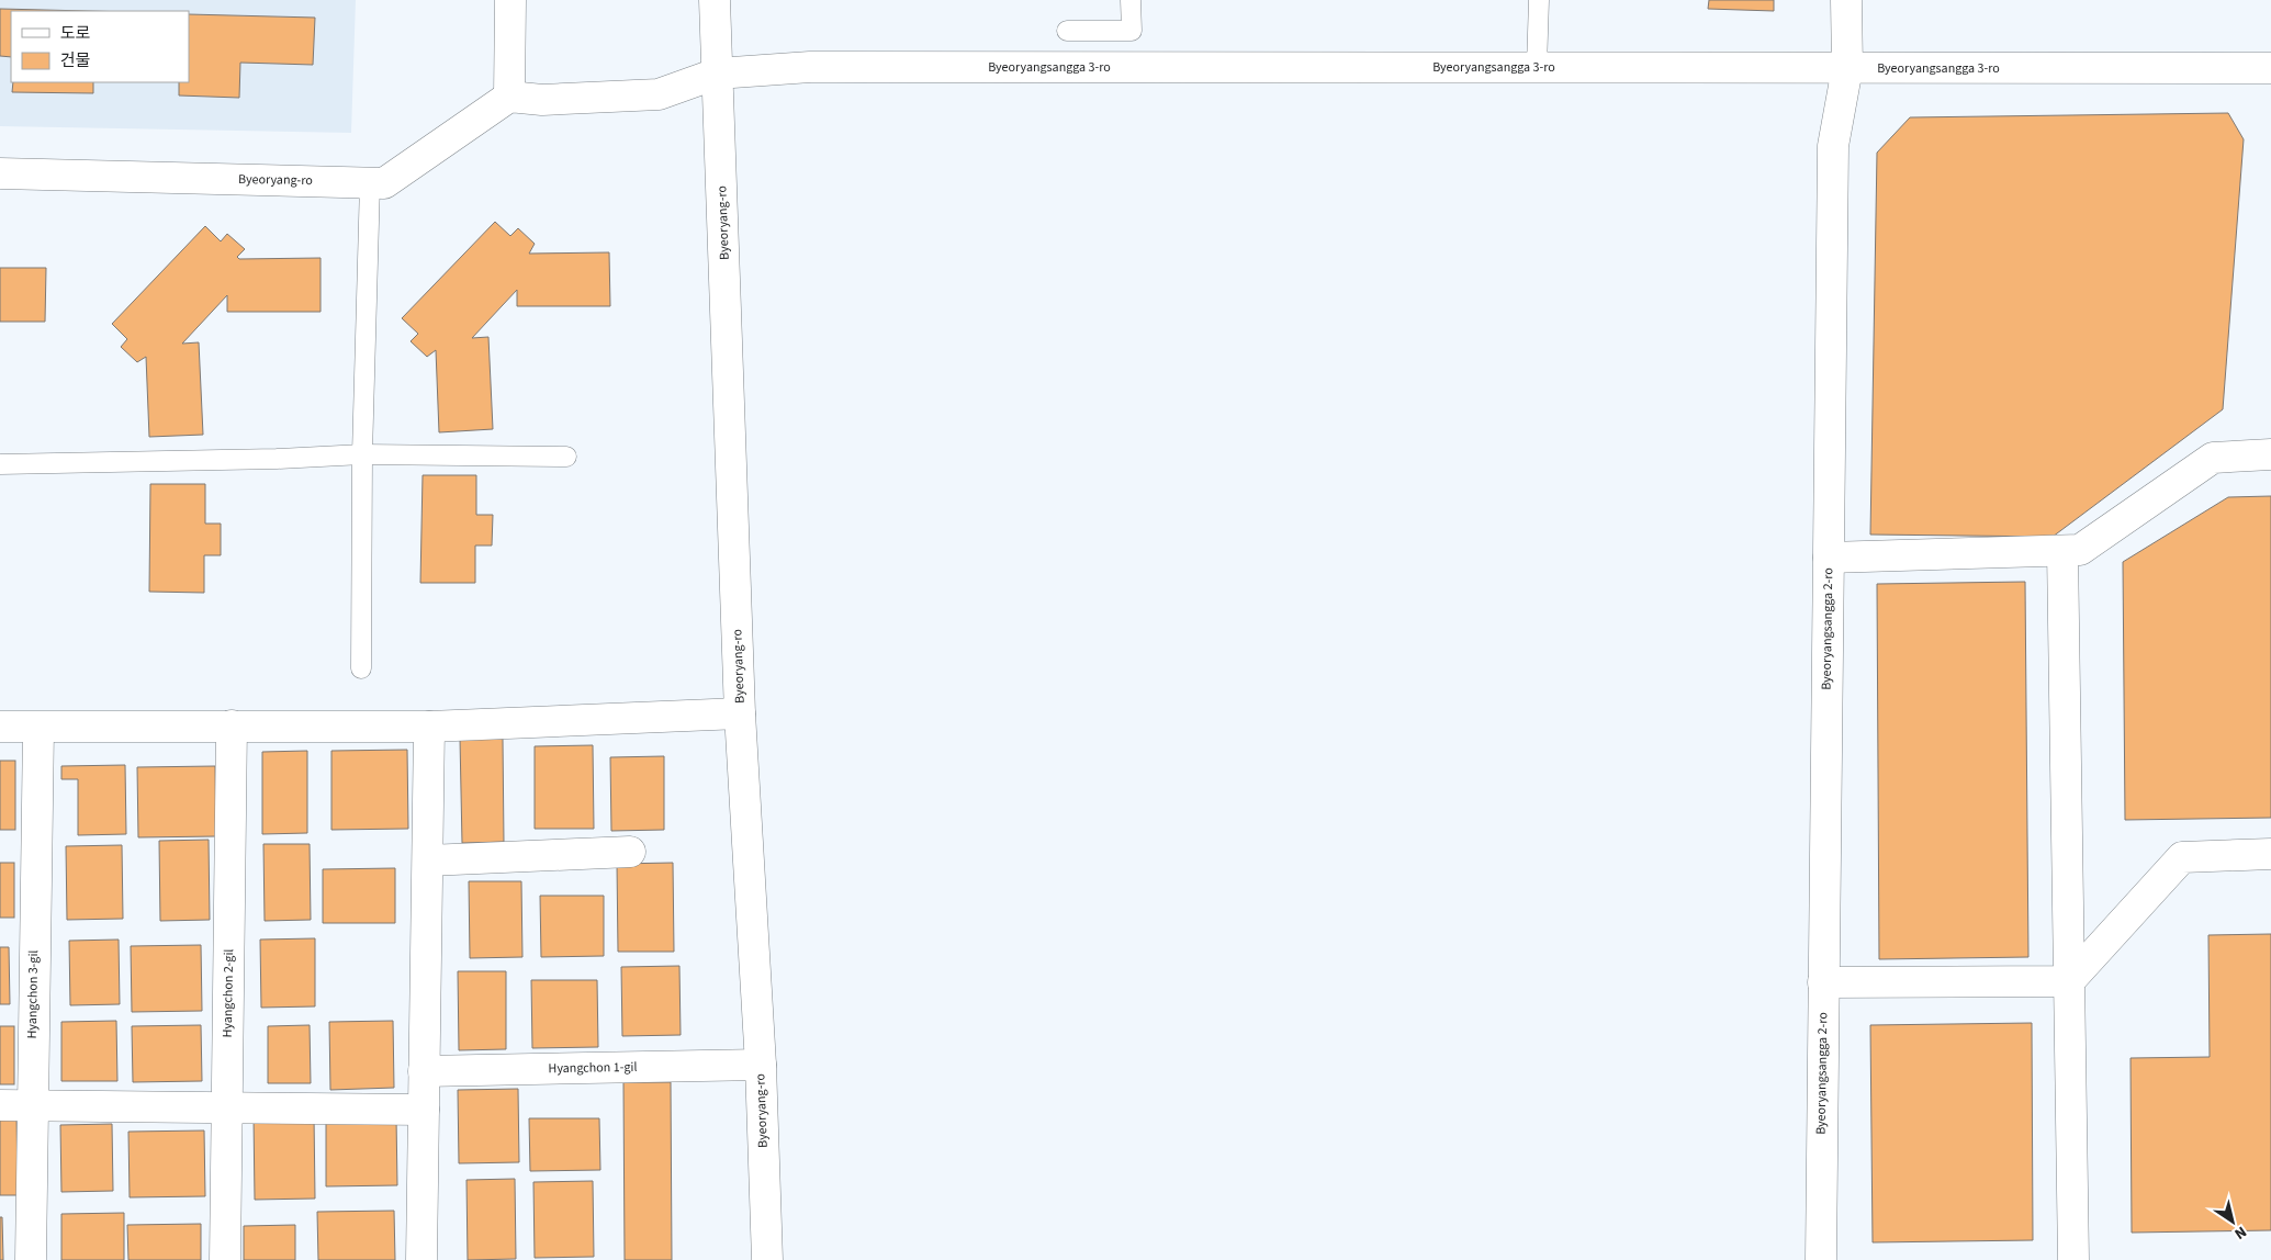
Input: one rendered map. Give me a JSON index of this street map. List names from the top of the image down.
{
  "streets": {
    "street": [
      "Byeoryangsangga 3-ro",
      "Byeoryang-ro",
      "Byeoryangsangga 2-ro",
      "Hyangchon 2-gil",
      "Hyangchon 3-gil",
      "Hyangchon 1-gil"
    ]
  },
  "crossings": [
    ["Byeoryangsangga 3-ro", "Byeoryang-ro"],
    ["Byeoryangsangga 3-ro", "Byeoryangsangga 2-ro"],
    ["Byeoryang-ro", "Hyangchon 1-gil"]
  ],
  "legend": ["도로", "건물"],
  "north": "bottom right"
}
